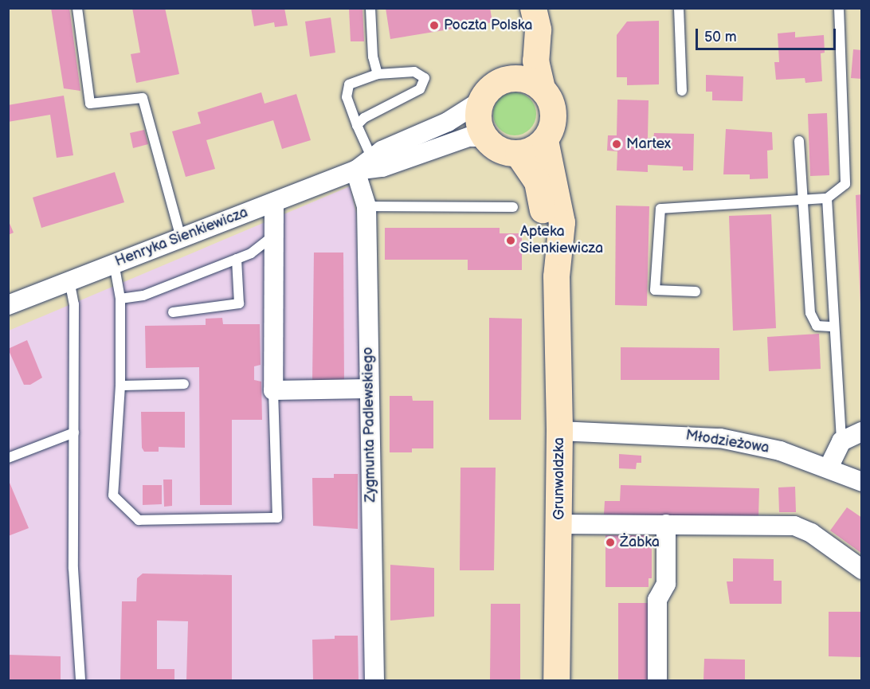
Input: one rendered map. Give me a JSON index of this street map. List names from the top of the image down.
{
  "streets": {
    "street": [
      "Henryka Sienkiewicza",
      "Zygmunta Padlewskiego",
      "Młodzieżowa",
      "Grunwaldzka"
    ]
  },
  "crossings": [
    ["Henryka Sienkiewicza", "Zygmunta Padlewskiego"],
    ["Henryka Sienkiewicza", "Grunwaldzka"],
    ["Młodzieżowa", "Grunwaldzka"]
  ],
  "places": [
    "Poczta Polska",
    "Martex",
    "Apteka Sienkiewicza",
    "Żabka"
  ],
  "scale_bar": "50 m"
}
